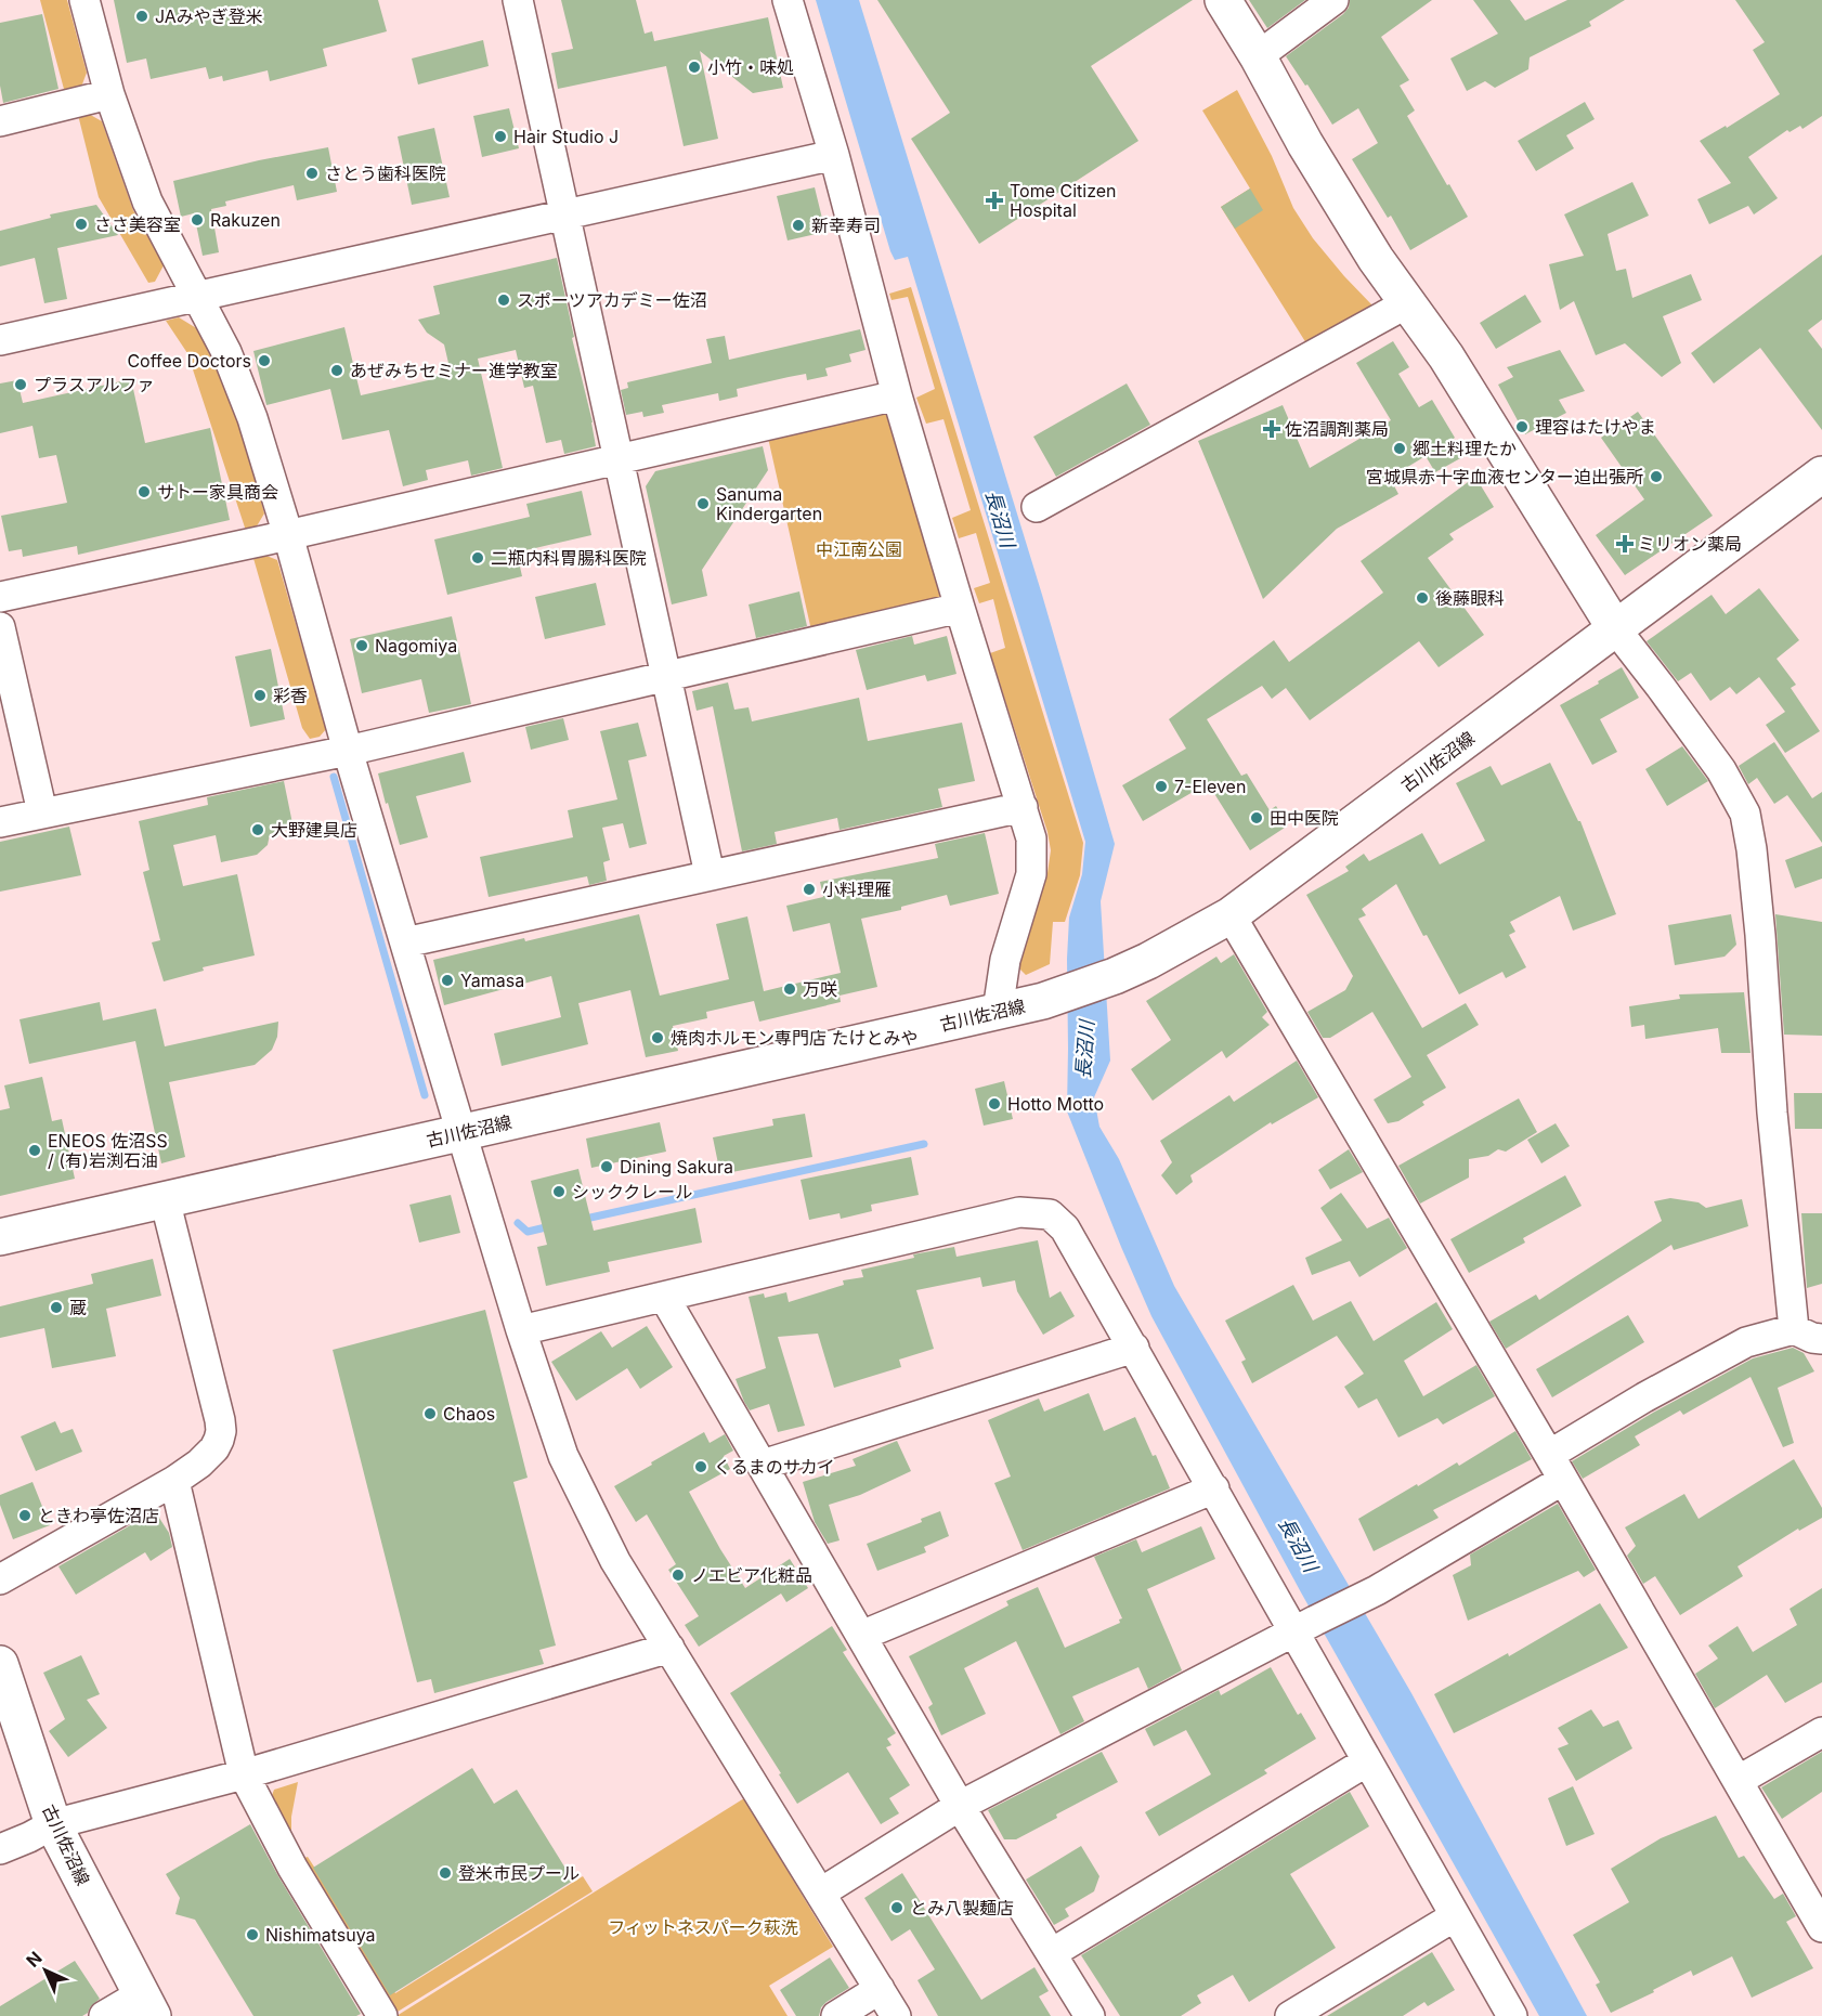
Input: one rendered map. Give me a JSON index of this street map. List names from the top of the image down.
{
  "streets": {
    "main road": ["古川佐沼線"]
  },
  "water": ["長沼川"],
  "parks": ["中江南公園", "フィットネスパーク萩洗"],
  "places": {
    "other": [
      "JAみやぎ登米",
      "小竹・味処",
      "Hair Studio J",
      "さとう歯科医院",
      "Rakuzen",
      "ささ美容室",
      "新幸寿司",
      "スポーツアカデミー佐沼",
      "Coffee Doctors",
      "あぜみちセミナー進学教室",
      "プラスアルファ",
      "理容はたけやま",
      "郷土料理たか",
      "宮城県赤十字血液センター迫出張所",
      "サトー家具商会",
      "Sanuma Kindergarten",
      "二瓶内科胃腸科医院",
      "後藤眼科",
      "Nagomiya",
      "彩香",
      "7-Eleven",
      "田中医院",
      "大野建具店",
      "小料理雁",
      "Yamasa",
      "万咲",
      "焼肉ホルモン専門店 たけとみや",
      "Hotto Motto",
      "ENEOS 佐沼SS / (有)岩渕石油",
      "Dining Sakura",
      "シッククレール",
      "蔵",
      "Chaos",
      "くるまのサカイ",
      "ときわ亭佐沼店",
      "ノエビア化粧品",
      "登米市民プール",
      "とみ八製麺店",
      "Nishimatsuya"
    ],
    "health": ["Tome Citizen Hospital", "佐沼調剤薬局", "ミリオン薬局"]
  },
  "north": "top left"
}
